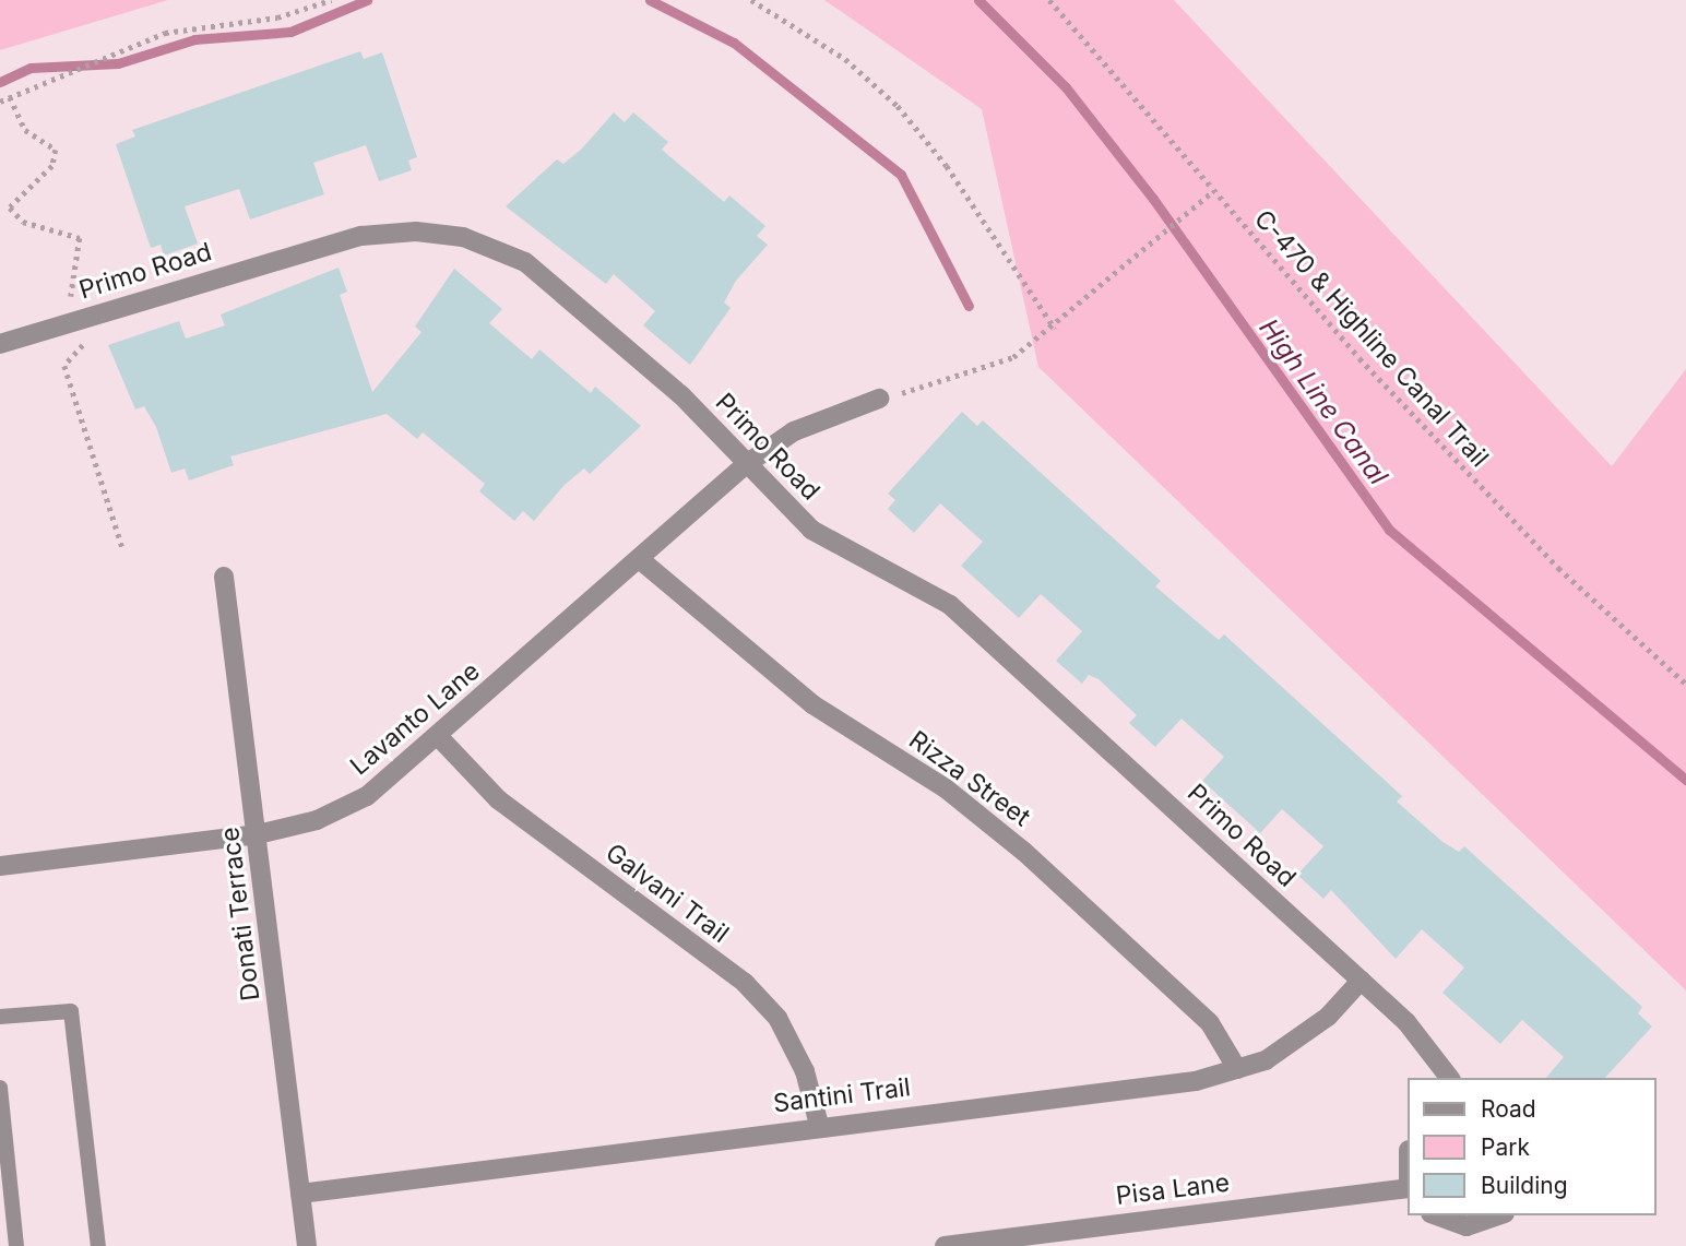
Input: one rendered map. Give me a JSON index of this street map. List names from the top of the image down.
{
  "streets": {
    "street": [
      "Primo Road",
      "Lavanto Lane",
      "Rizza Street",
      "Galvani Trail",
      "Donati Terrace",
      "Santini Trail",
      "Pisa Lane"
    ],
    "path": ["C-470 & Highline Canal Trail"]
  },
  "crossings": [
    ["Primo Road", "Lavanto Lane"],
    ["Primo Road", "Santini Trail"],
    ["Lavanto Lane", "Rizza Street"],
    ["Lavanto Lane", "Galvani Trail"],
    ["Lavanto Lane", "Donati Terrace"],
    ["Rizza Street", "Santini Trail"],
    ["Galvani Trail", "Santini Trail"],
    ["Donati Terrace", "Santini Trail"]
  ],
  "water": ["High Line Canal"],
  "legend": ["Road", "Park", "Building"]
}
